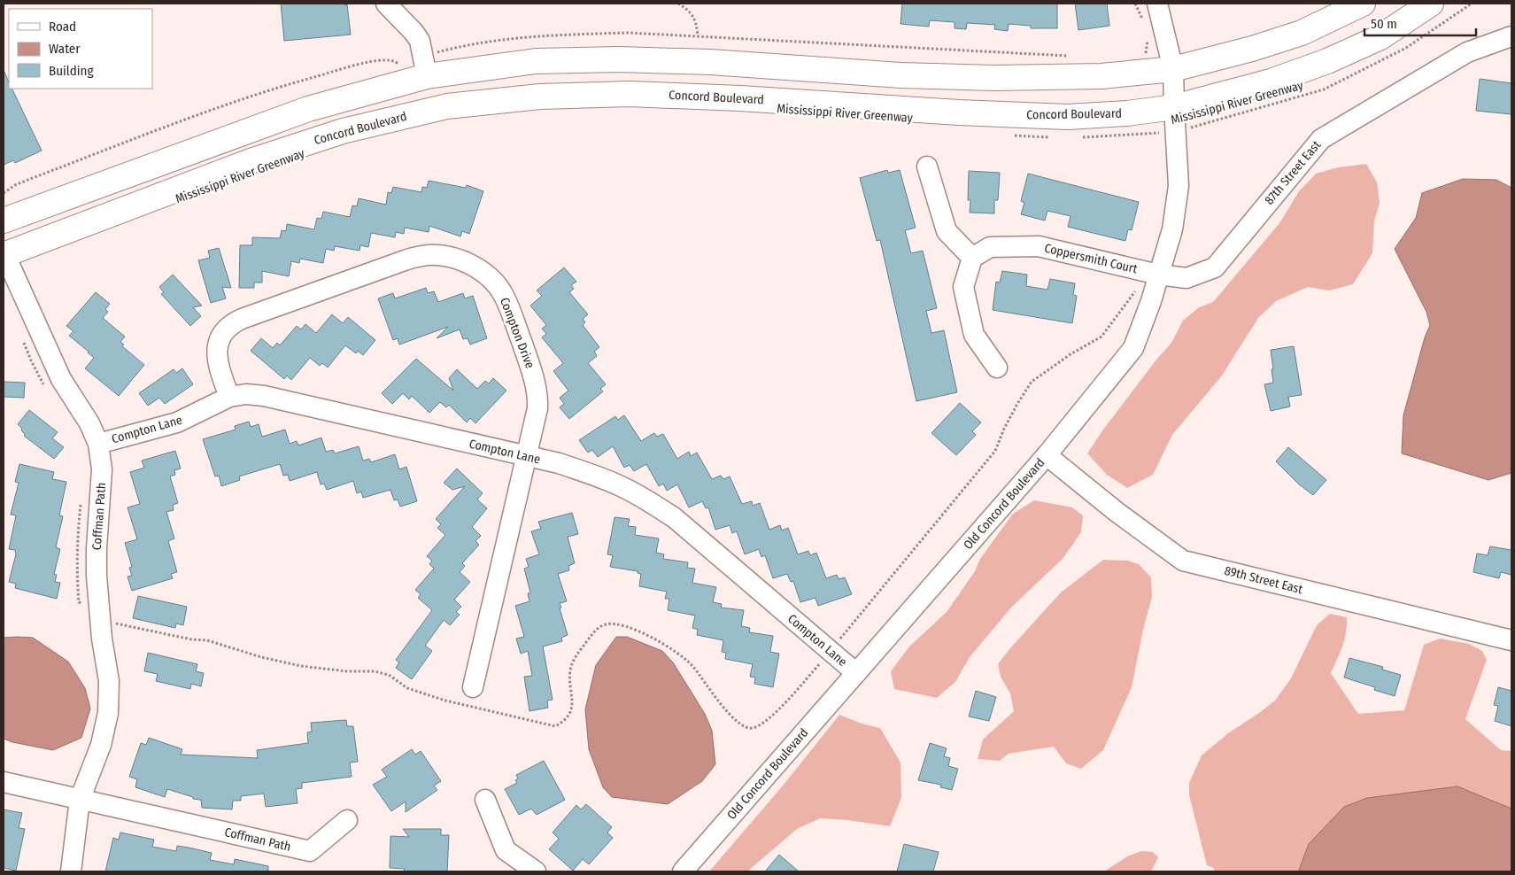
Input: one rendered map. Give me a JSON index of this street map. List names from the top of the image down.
{
  "streets": {
    "main road": ["Concord Boulevard"],
    "street": [
      "87th Street East",
      "Coppersmith Court",
      "Compton Drive",
      "Compton Lane",
      "Old Concord Boulevard",
      "Coffman Path",
      "89th Street East"
    ],
    "path": ["Mississippi River Greenway"]
  },
  "crossings": [
    ["Concord Boulevard", "Old Concord Boulevard"],
    ["Concord Boulevard", "Coffman Path"],
    ["Mississippi River Greenway", "Old Concord Boulevard"],
    ["87th Street East", "Coppersmith Court"],
    ["87th Street East", "Old Concord Boulevard"],
    ["Coppersmith Court", "Old Concord Boulevard"],
    ["Compton Drive", "Compton Lane"],
    ["Compton Lane", "Old Concord Boulevard"],
    ["Compton Lane", "Coffman Path"],
    ["Old Concord Boulevard", "89th Street East"]
  ],
  "legend": ["Road", "Water", "Building"],
  "scale_bar": "50 m"
}
